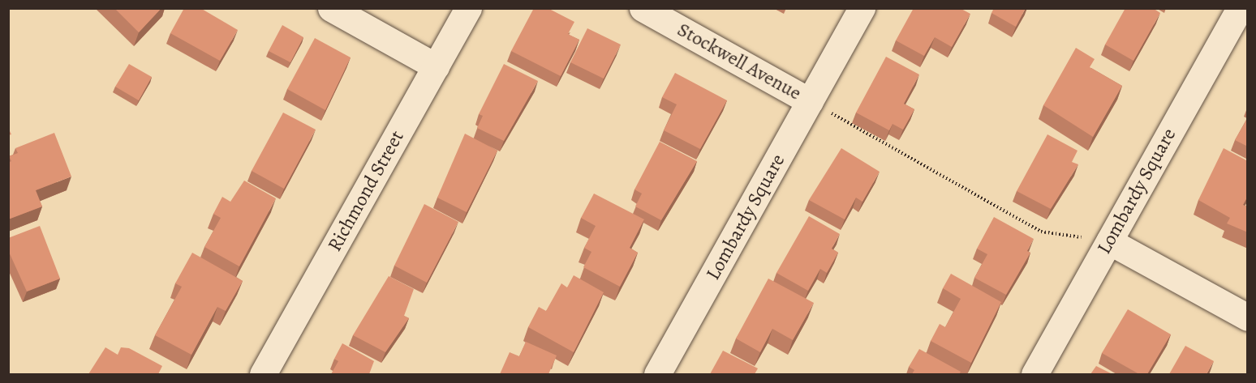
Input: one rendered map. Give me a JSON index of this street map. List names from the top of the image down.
{
  "streets": {
    "street": ["Stockwell Avenue", "Richmond Street", "Lombardy Square"]
  },
  "crossings": [
    ["Stockwell Avenue", "Lombardy Square"]
  ]
}
